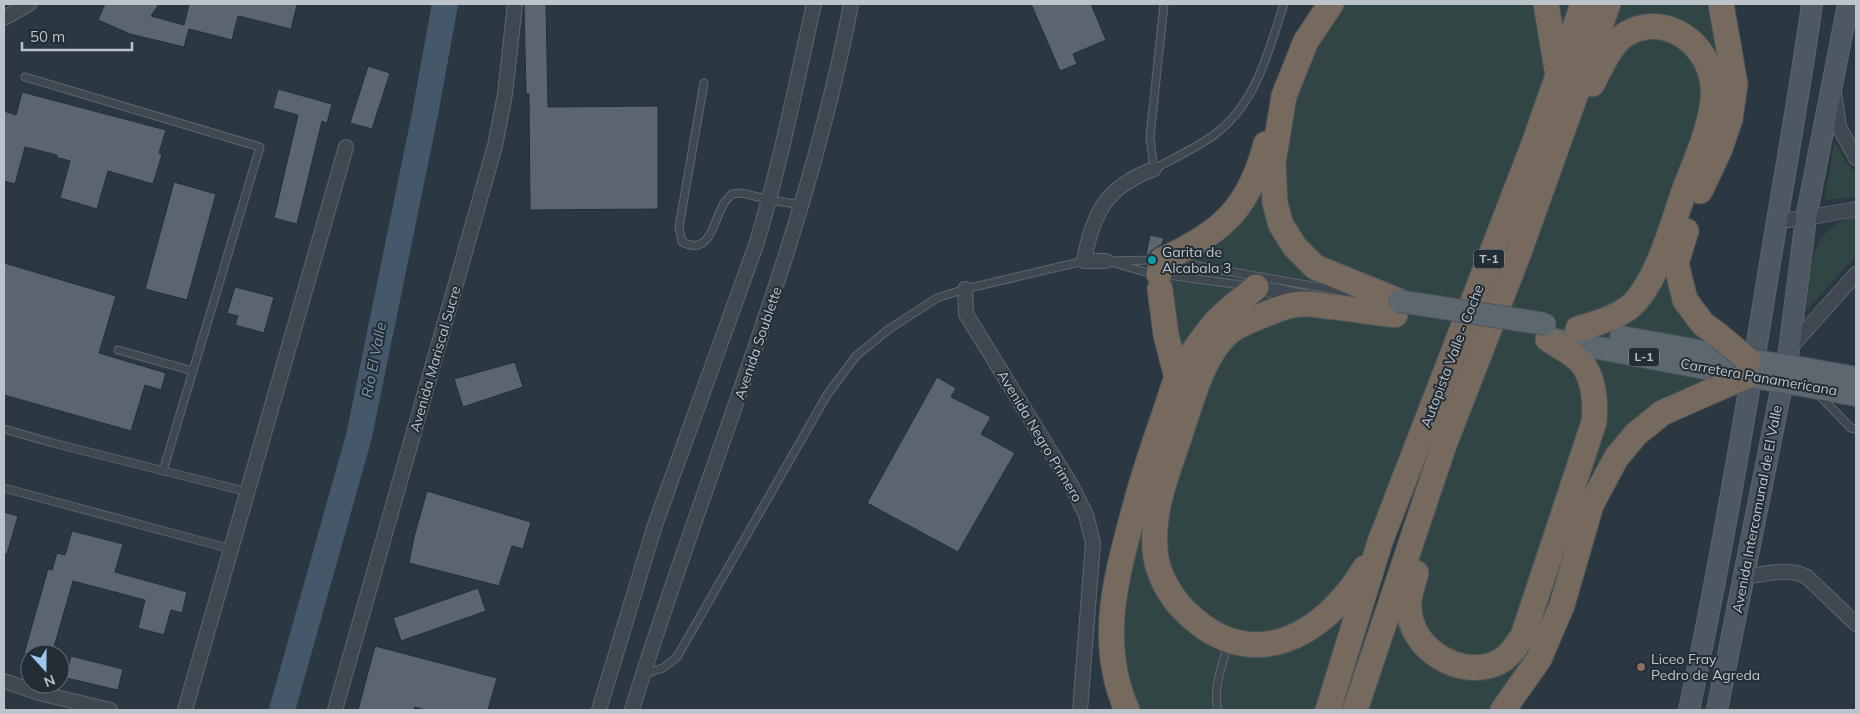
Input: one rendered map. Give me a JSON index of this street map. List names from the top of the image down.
{
  "streets": {
    "highway": ["T-1", "Autopista Valle - Coche"],
    "main road": ["L-1", "Carretera Panamericana", "Avenida Intercomunal de El Valle"],
    "street": ["Avenida Soublette", "Avenida Mariscal Sucre", "Avenida Negro Primero"]
  },
  "crossings": [
    ["L-1", "Carretera Panamericana"]
  ],
  "water": ["Río El Valle"],
  "places": ["Garita de Alcabala 3", "Liceo Fray Pedro de Agreda"],
  "scale_bar": "50 m",
  "north": "bottom"
}
